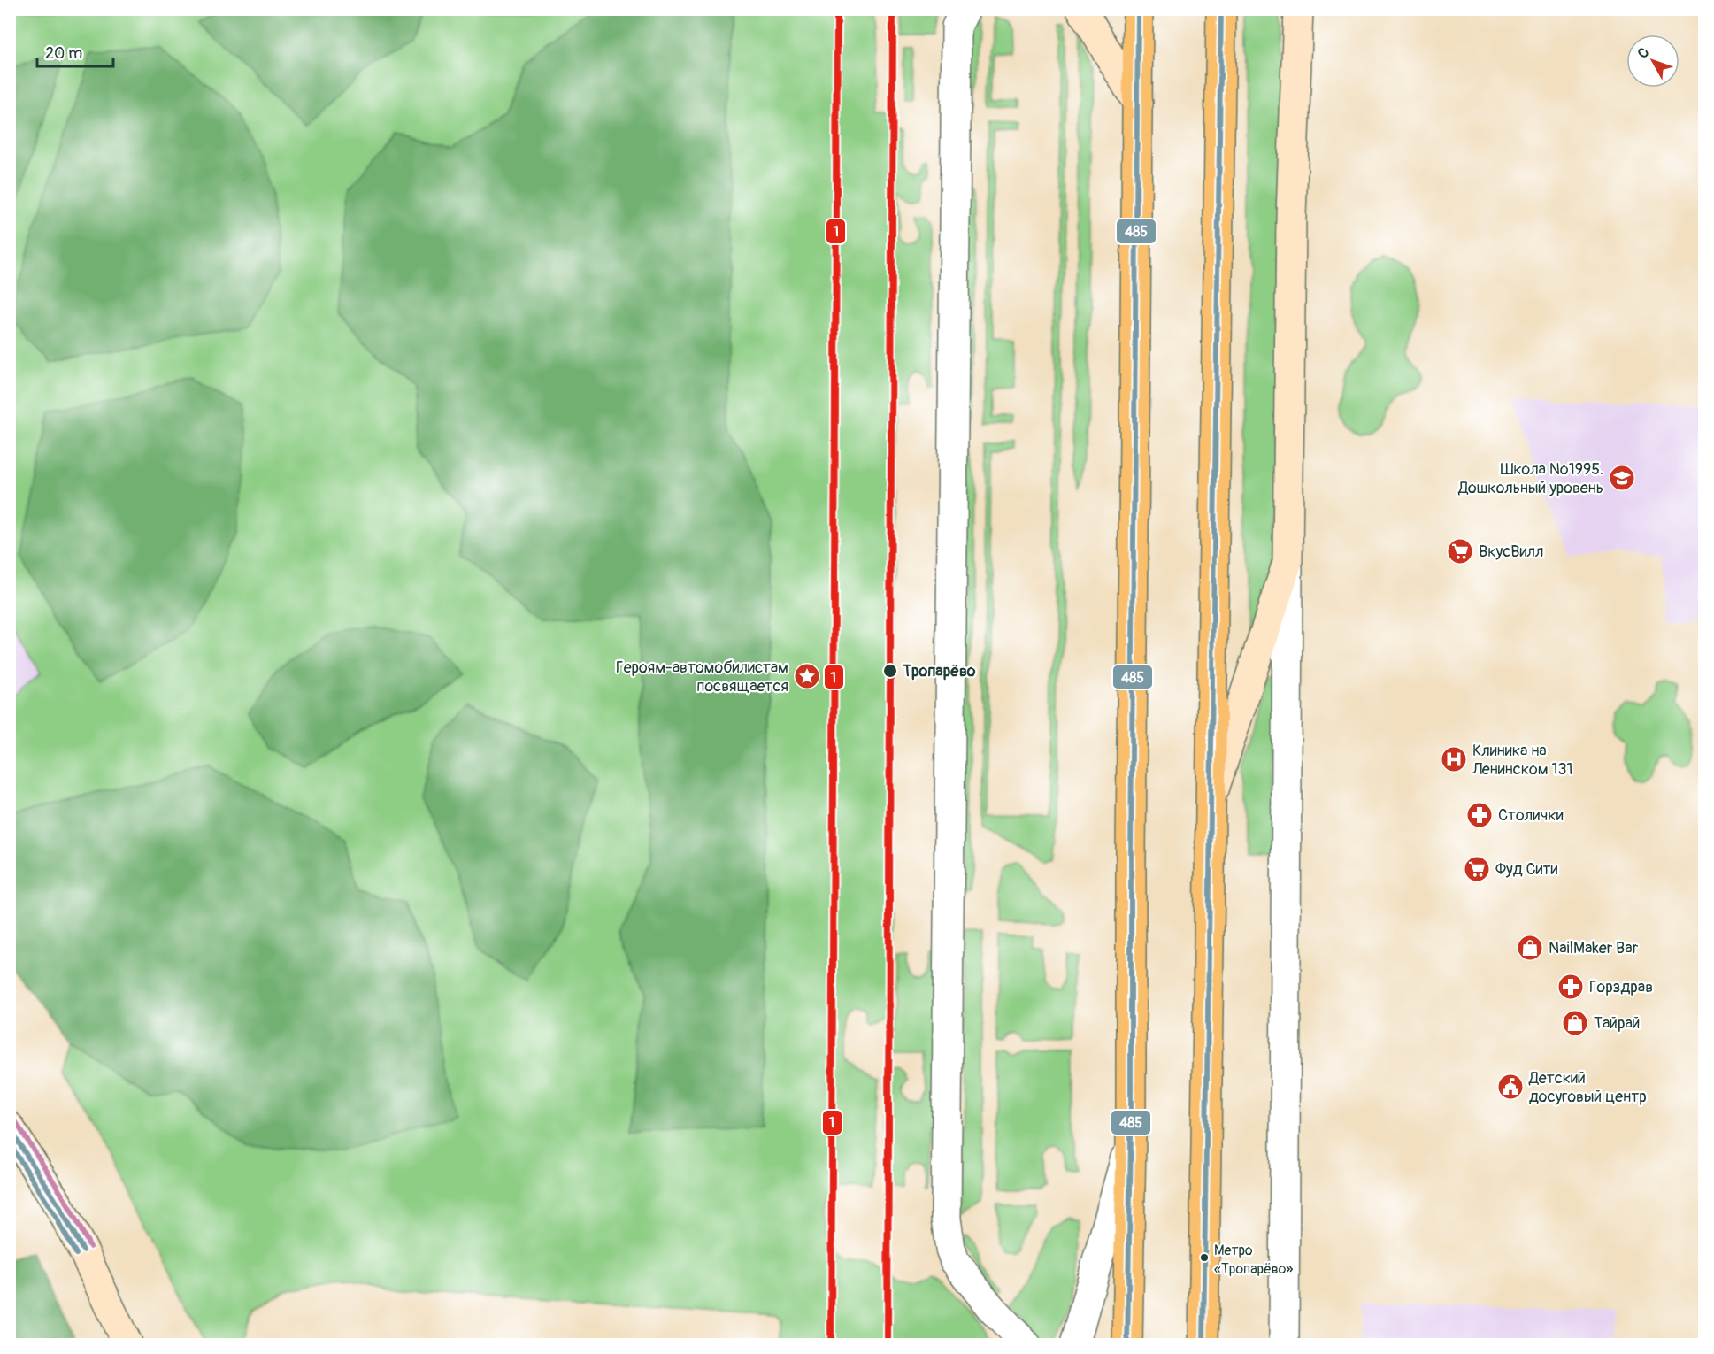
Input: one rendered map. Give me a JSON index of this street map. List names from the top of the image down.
{
  "places": {
    "school or university": ["Школа №1995. Дошкольный уровень"],
    "supermarket": ["ВкусВилл", "Фуд Сити"],
    "other": ["Тропарёво", "Метро «Тропарёво»"],
    "place": ["Героям-автомобилистам посвящается"],
    "hospital": ["Клиника на Ленинском 131"],
    "pharmacy": ["Столички", "Горздрав"],
    "shop": ["NailMaker Bar", "Тайрай"],
    "public building": ["Детский досуговый центр"]
  },
  "lines": ["transit line 1", "transit line 485"],
  "scale_bar": "20 m",
  "north": "top left"
}
